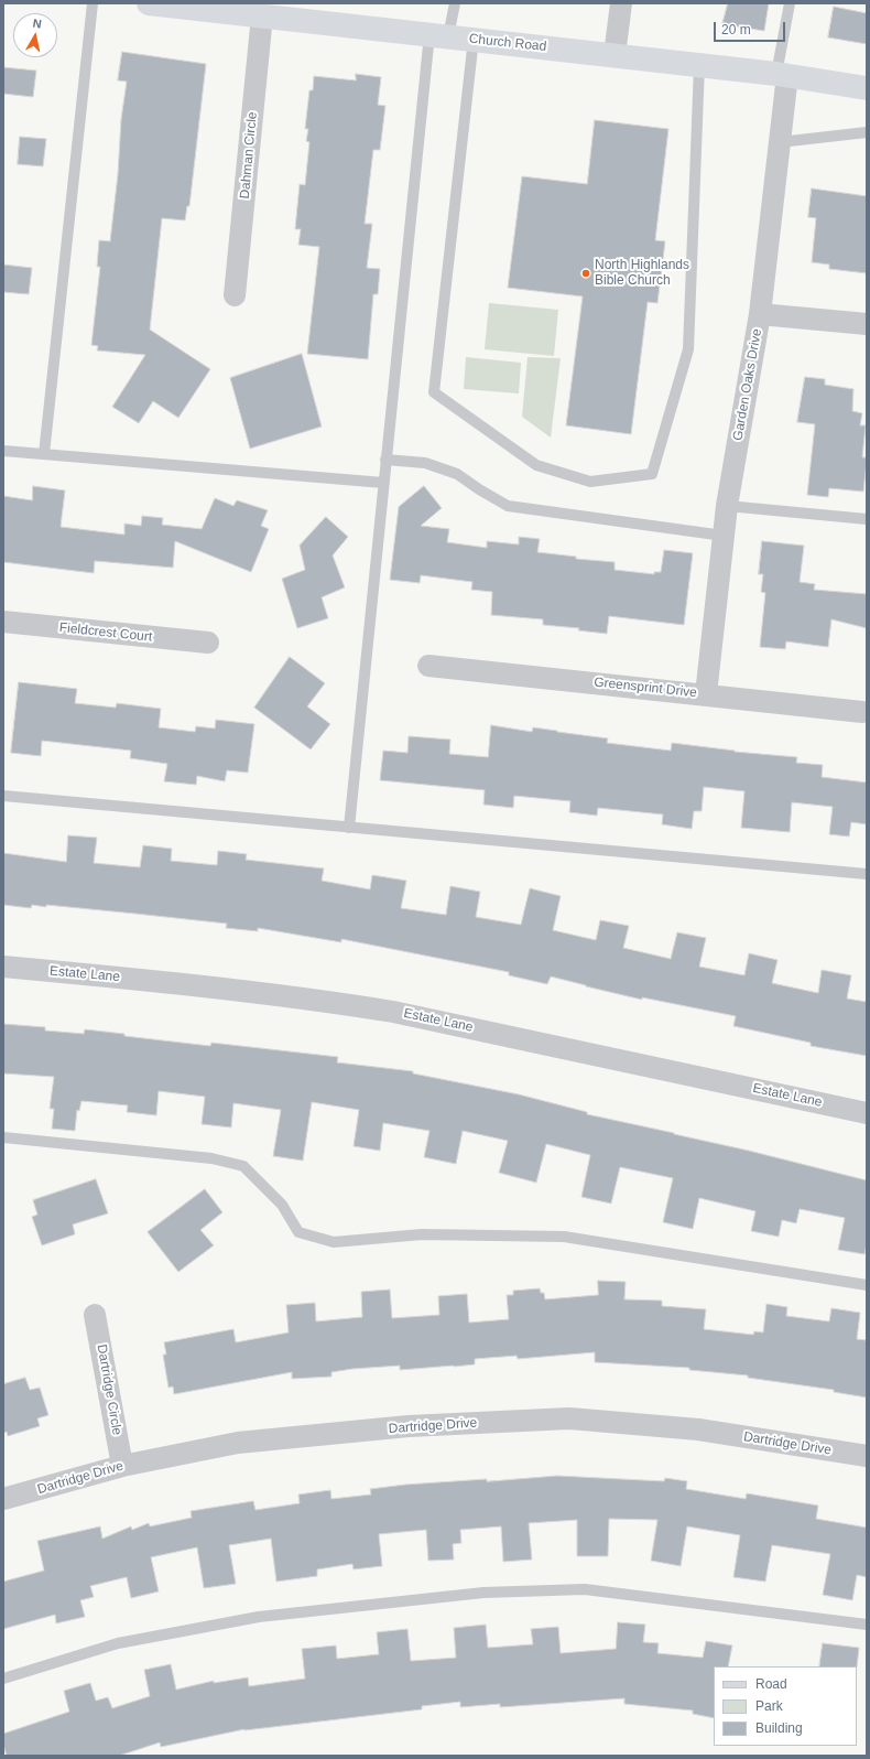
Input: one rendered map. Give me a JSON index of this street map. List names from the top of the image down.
{
  "streets": {
    "street": [
      "Church Road",
      "Dahman Circle",
      "Garden Oaks Drive",
      "Fieldcrest Court",
      "Greensprint Drive",
      "Estate Lane",
      "Dartridge Circle",
      "Dartridge Drive"
    ]
  },
  "crossings": [
    ["Church Road", "Dahman Circle"],
    ["Church Road", "Garden Oaks Drive"],
    ["Garden Oaks Drive", "Greensprint Drive"],
    ["Dartridge Circle", "Dartridge Drive"]
  ],
  "places": ["North Highlands Bible Church"],
  "legend": ["Road", "Park", "Building"],
  "scale_bar": "20 m",
  "north": "top"
}
